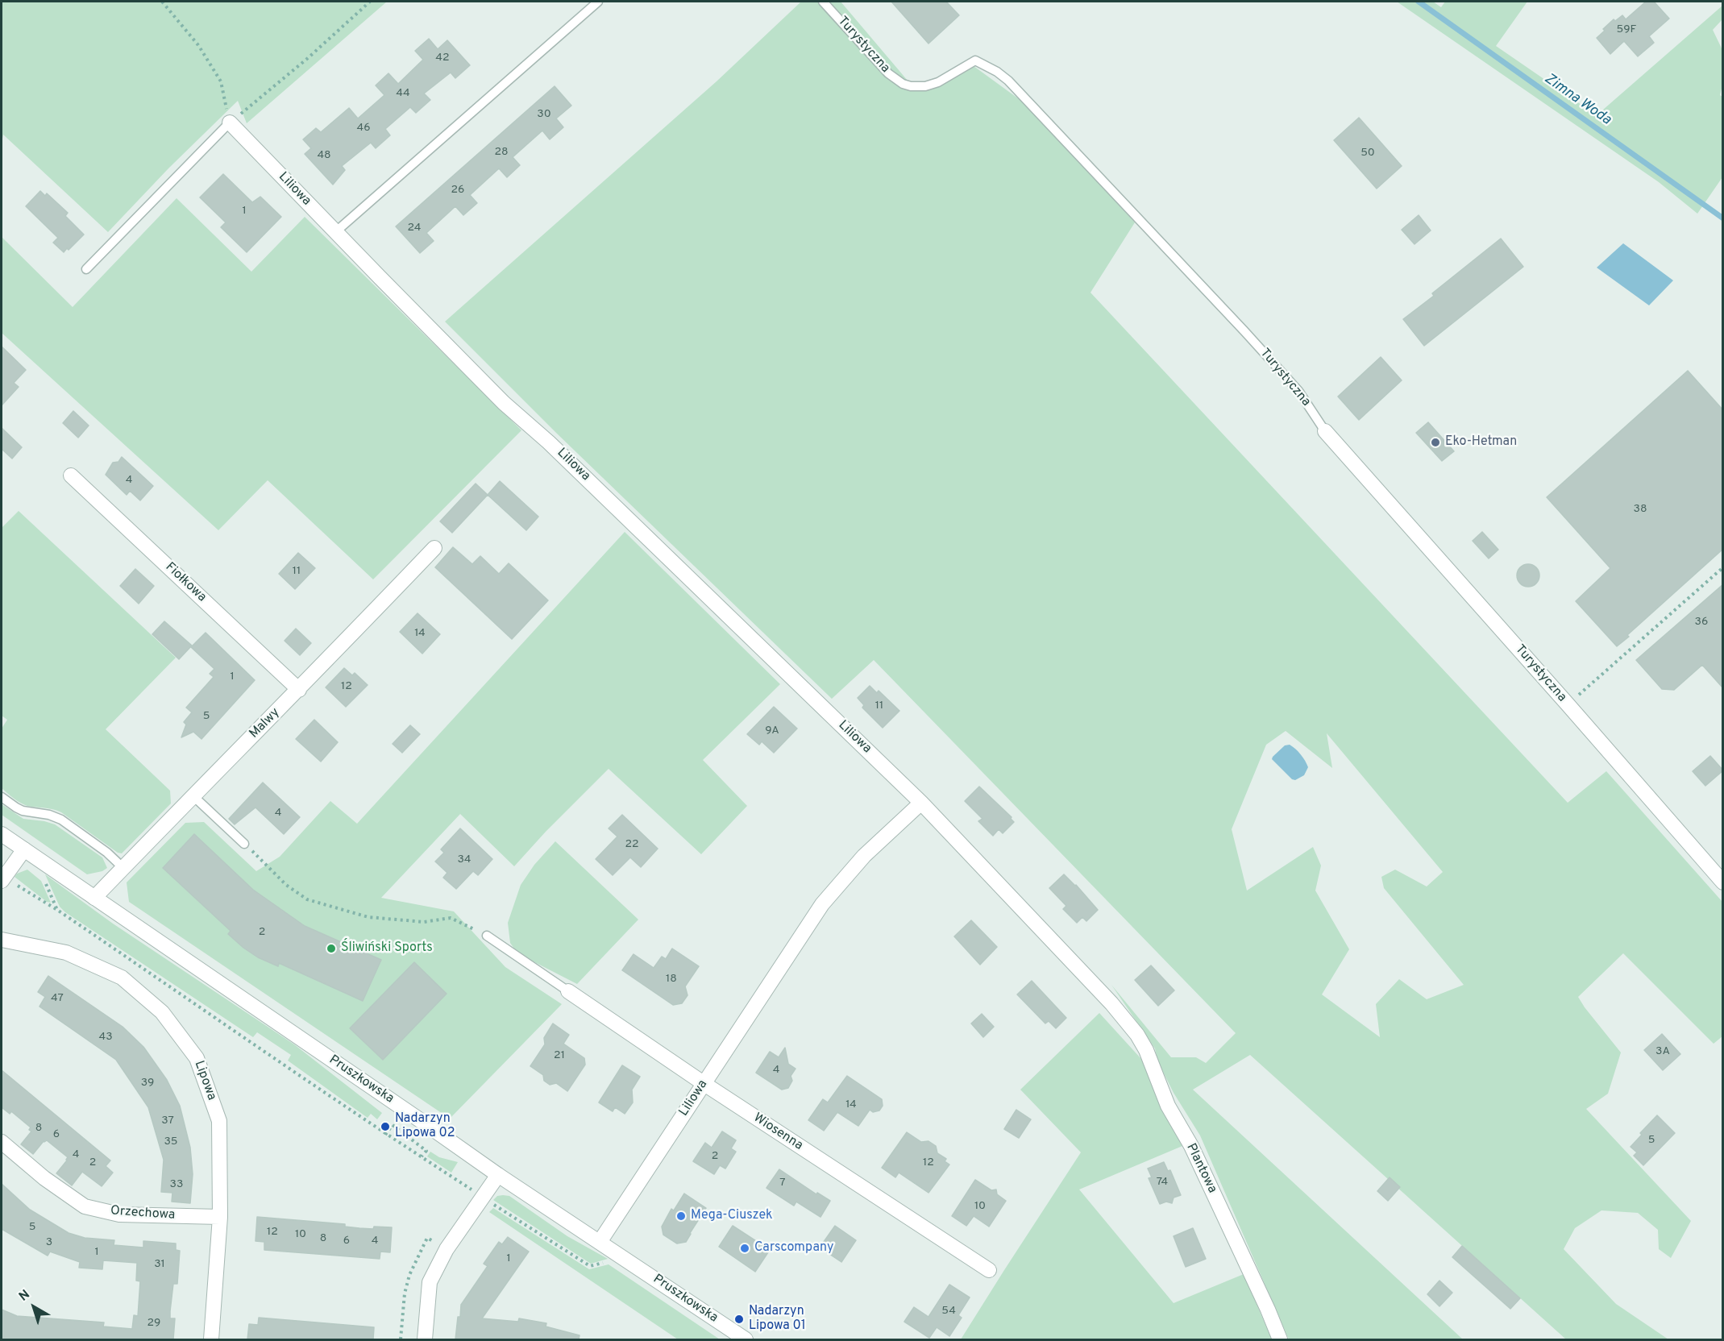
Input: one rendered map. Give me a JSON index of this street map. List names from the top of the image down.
{
  "streets": {
    "street": [
      "Turystyczna",
      "Liliowa",
      "Fiołkowa",
      "Malwy",
      "Pruszkowska",
      "Lipowa",
      "Wiosenna",
      "Plantowa",
      "Orzechowa"
    ]
  },
  "crossings": [
    ["Liliowa", "Pruszkowska"],
    ["Liliowa", "Wiosenna"],
    ["Liliowa", "Plantowa"],
    ["Fiołkowa", "Malwy"],
    ["Malwy", "Pruszkowska"],
    ["Lipowa", "Orzechowa"]
  ],
  "water": ["Zimna Woda"],
  "places": [
    "Eko-Hetman",
    "Śliwiński Sports",
    "Nadarzyn Lipowa 02",
    "Mega-Ciuszek",
    "Carscompany",
    "Nadarzyn Lipowa 01"
  ],
  "house_numbers": [
    "59F",
    "42",
    "44",
    "30",
    "46",
    "28",
    "50",
    "48",
    "26",
    "1",
    "24",
    "4",
    "38",
    "11",
    "36",
    "14",
    "1",
    "12",
    "11",
    "5",
    "9A",
    "4",
    "22",
    "34",
    "2",
    "18",
    "47",
    "43",
    "3A",
    "21",
    "4",
    "39",
    "14",
    "37",
    "8",
    "6",
    "5",
    "35",
    "4",
    "2",
    "2",
    "12",
    "74",
    "7",
    "33",
    "10",
    "5",
    "12",
    "10",
    "8",
    "6",
    "4",
    "3",
    "1",
    "1",
    "31",
    "54",
    "29"
  ],
  "north": "top left"
}
